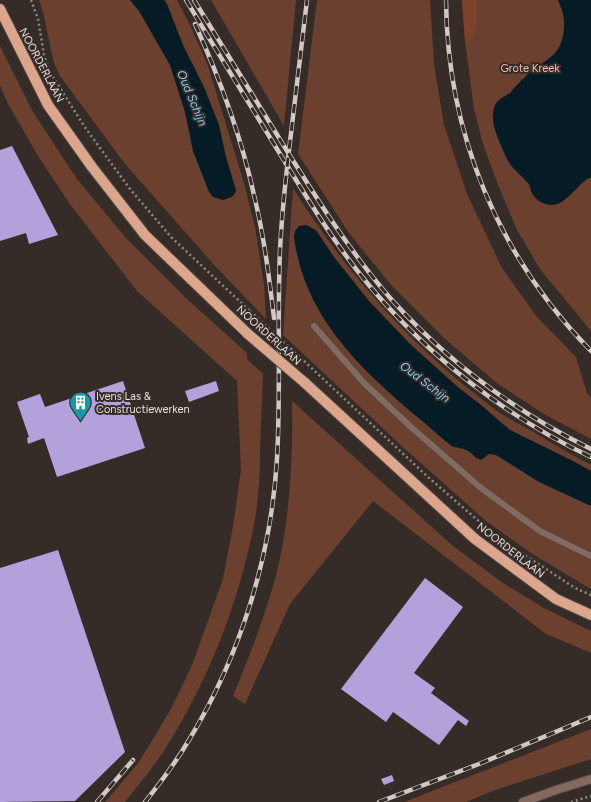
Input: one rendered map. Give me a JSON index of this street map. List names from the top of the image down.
{
  "streets": {
    "main road": ["NOORDERLAAN"]
  },
  "water": ["Oud Schijn"],
  "parks": ["Grote Kreek"],
  "places": {
    "building": ["Ivens Las & Constructiewerken"]
  }
}
